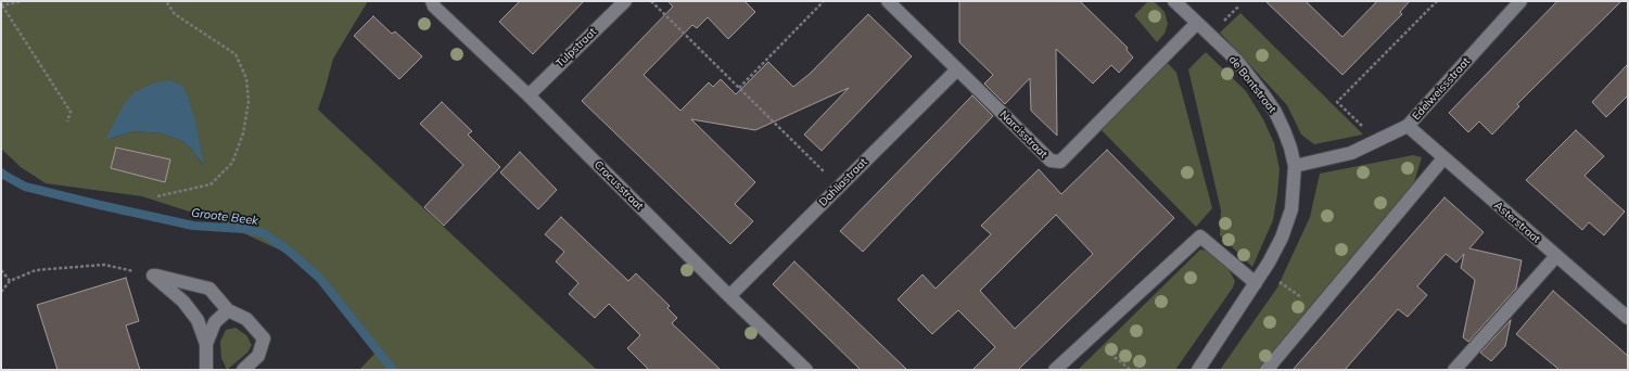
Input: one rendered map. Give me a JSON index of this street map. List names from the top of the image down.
{
  "streets": {
    "street": [
      "Tulpstraat",
      "de Bontstraat",
      "Edelweissstraat",
      "Narcisstraat",
      "Dahliastraat",
      "Crocusstraat",
      "Asterstraat"
    ]
  },
  "crossings": [
    ["Tulpstraat", "Crocusstraat"],
    ["de Bontstraat", "Edelweissstraat"],
    ["de Bontstraat", "Narcisstraat"],
    ["Edelweissstraat", "Asterstraat"],
    ["Narcisstraat", "Dahliastraat"],
    ["Dahliastraat", "Crocusstraat"]
  ],
  "water": ["Groote Beek"]
}
